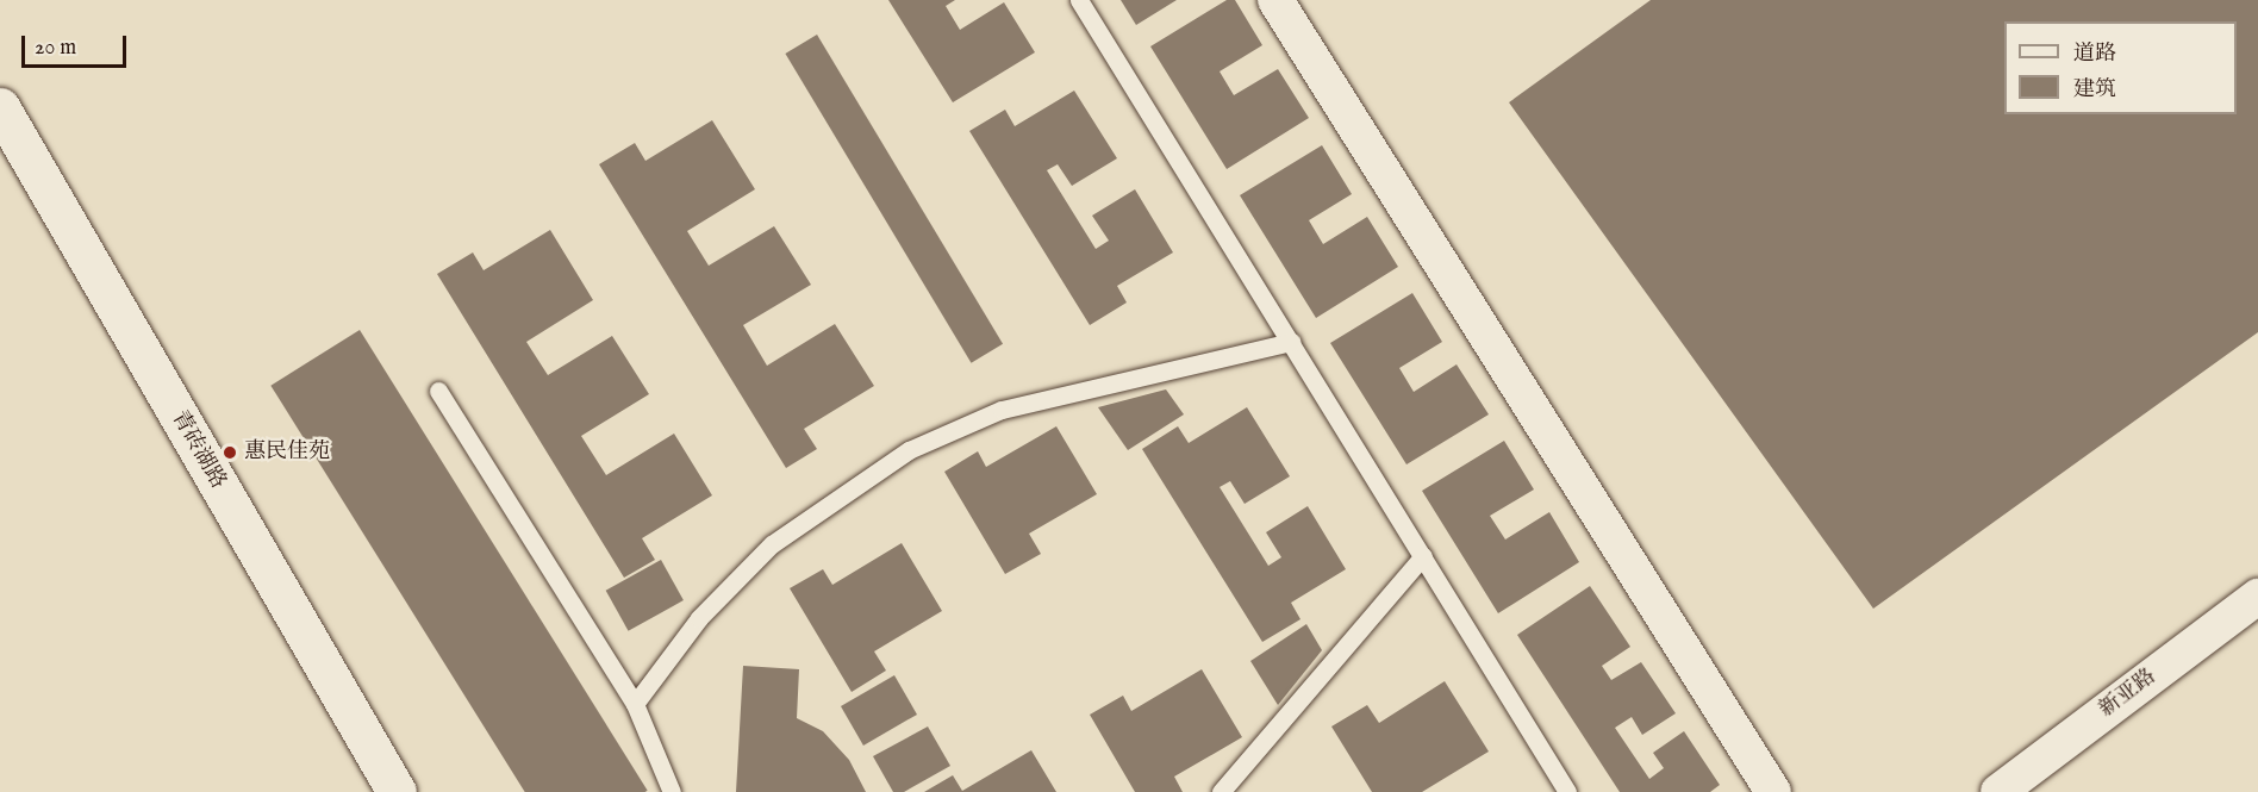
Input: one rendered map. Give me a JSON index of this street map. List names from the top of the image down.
{
  "streets": {
    "street": ["青砖湖路", "新亚路"]
  },
  "places": ["惠民佳苑"],
  "legend": ["道路", "建筑"],
  "scale_bar": "20 m"
}
